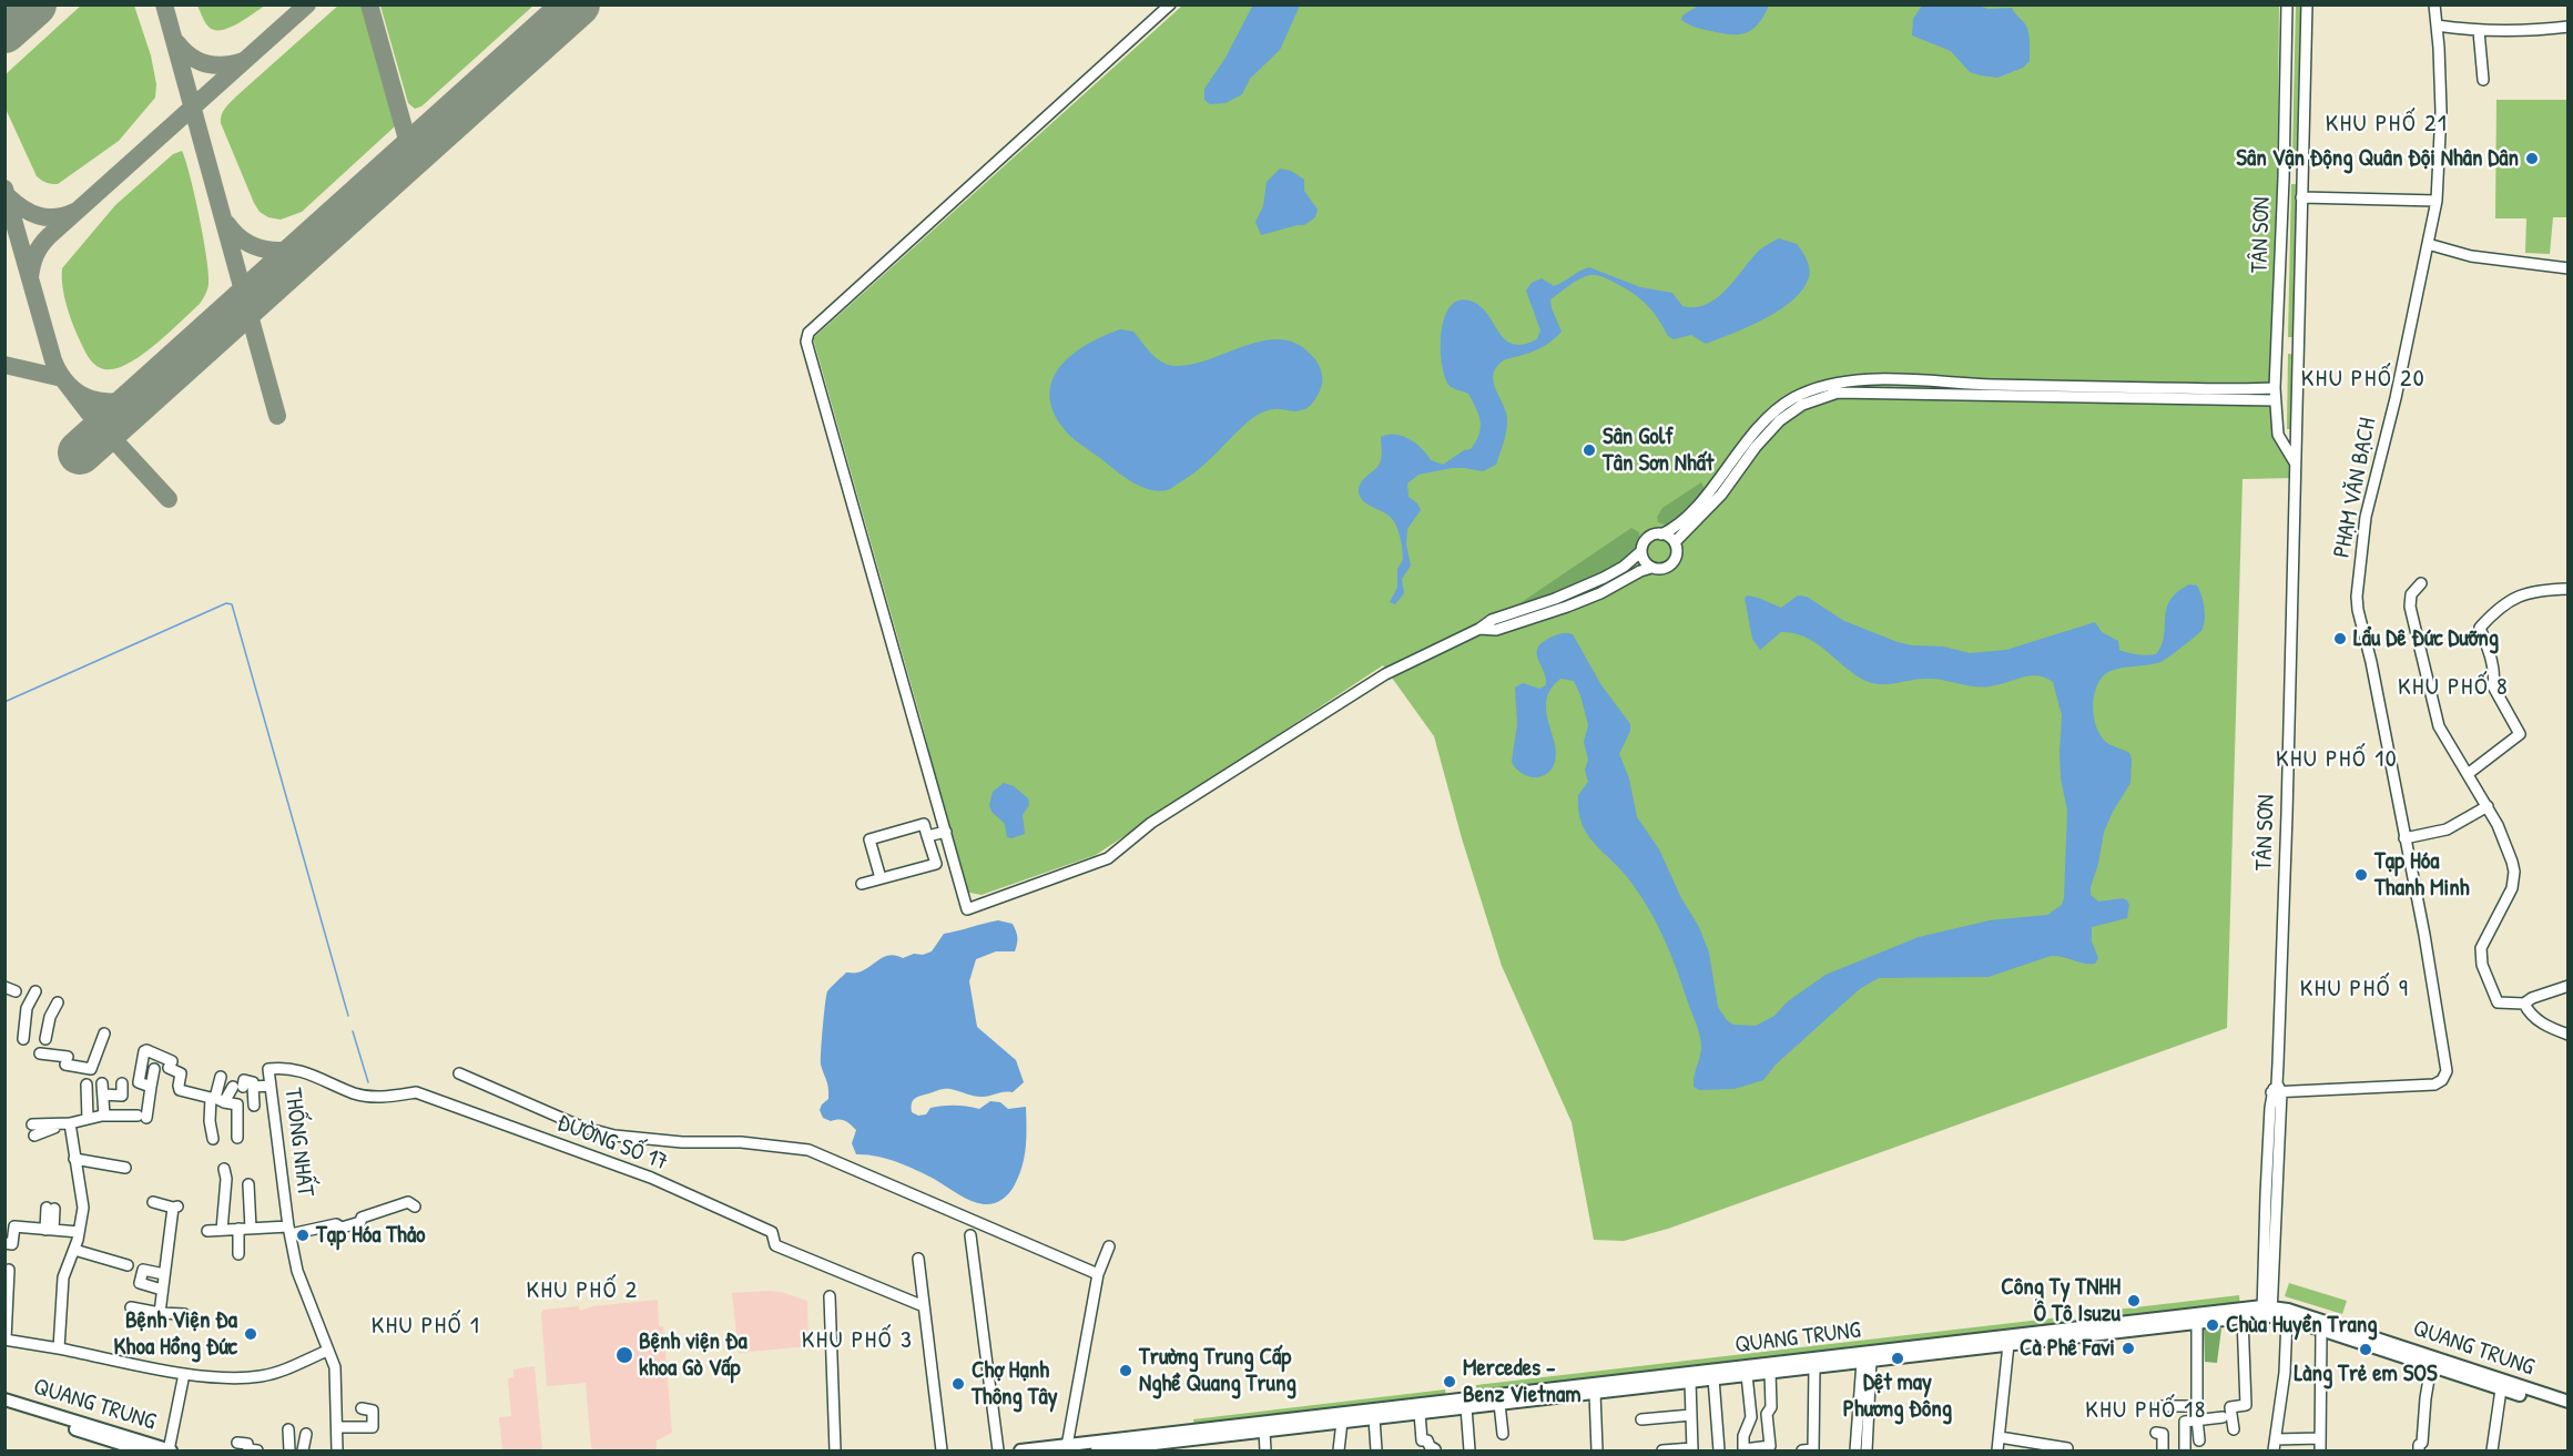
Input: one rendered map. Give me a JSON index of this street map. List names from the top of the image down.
{
  "streets": {
    "main road": ["QUANG TRUNG"],
    "street": [
      "TÂN SƠN",
      "PHẠM VĂN BẠCH",
      "THỐNG NHẤT",
      "ĐƯỜNG SỐ 17"
    ]
  },
  "crossings": [
    ["TÂN SƠN", "PHẠM VĂN BẠCH"],
    ["TÂN SƠN", "QUANG TRUNG"],
    ["THỐNG NHẤT", "ĐƯỜNG SỐ 17"]
  ],
  "districts": [
    "KHU PHỐ 21",
    "KHU PHỐ 20",
    "KHU PHỐ 8",
    "KHU PHỐ 10",
    "KHU PHỐ 9",
    "KHU PHỐ 2",
    "KHU PHỐ 1",
    "KHU PHỐ 3",
    "KHU PHỐ 18"
  ],
  "places": [
    "Sân Vận Động Quân Đội Nhân Dân",
    "Sân Golf Tân Sơn Nhất",
    "Lẩu Dê Đức Dưỡng",
    "Tạp Hóa Thanh Minh",
    "Tạp Hóa Thảo",
    "Công Ty TNHH Ô Tô Isuzu",
    "Chùa Huyền Trang",
    "Bệnh Viện Đa Khoa Hồng Đức",
    "Cà Phê Favi",
    "Làng Trẻ em SOS",
    "Bệnh viện Đa khoa Gò Vấp",
    "Dệt may Phương Đông",
    "Trường Trung Cấp Nghề Quang Trung",
    "Mercedes - Benz Vietnam",
    "Chợ Hạnh Thông Tây"
  ]
}
